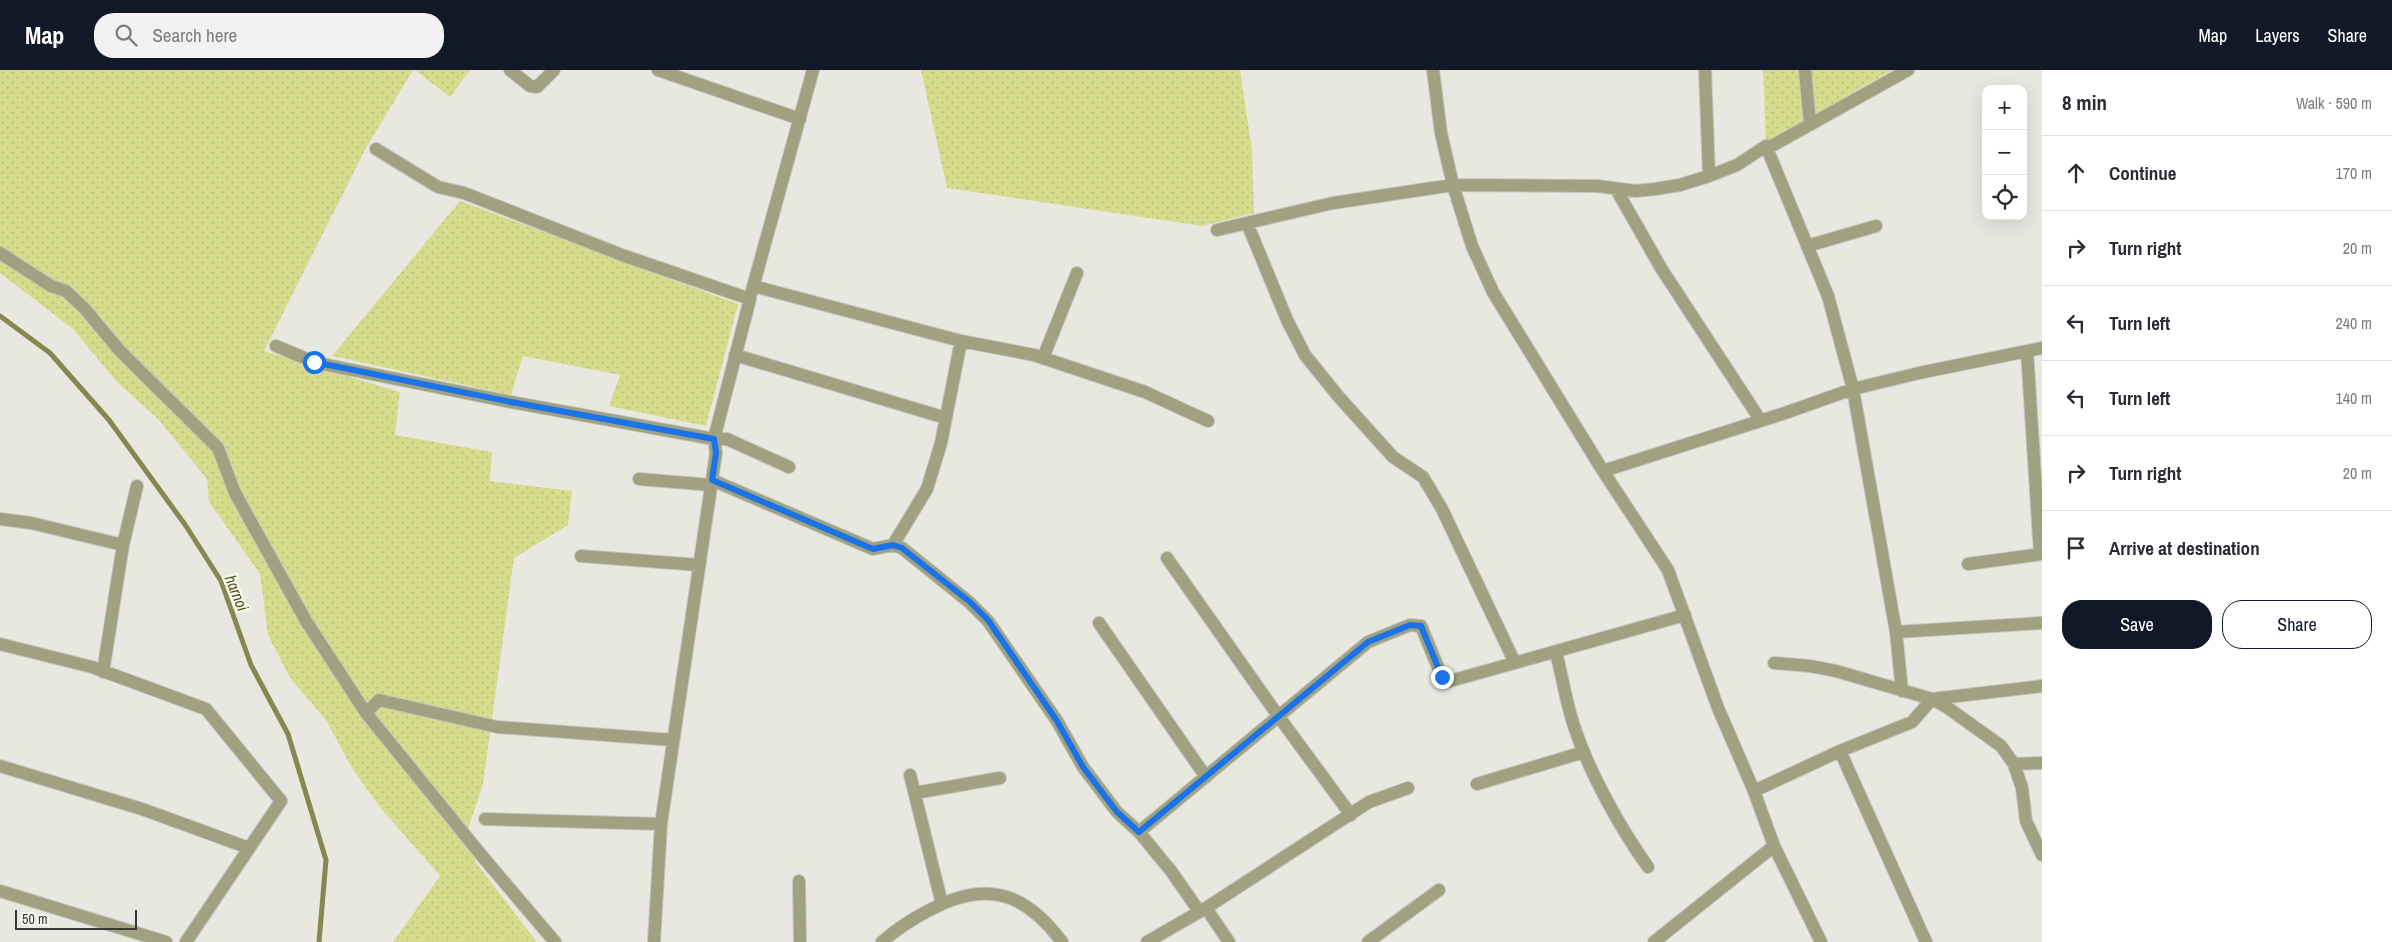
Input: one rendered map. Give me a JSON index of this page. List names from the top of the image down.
{
  "water": ["harnoi"],
  "scale_bar": "50 m",
  "page": {
    "header": "Map",
    "search": "Search here",
    "nav": ["Map", "Layers", "Share"],
    "heading": ["8 min", "Walk · 590 m"],
    "map_buttons": ["+", "−"],
    "list": [
      ["Continue", "170 m"],
      ["Turn right", "20 m"],
      ["Turn left", "240 m"],
      ["Turn left", "140 m"],
      ["Turn right", "20 m"],
      "Arrive at destination"
    ],
    "buttons": ["Save", "Share"],
    "scale": "50 m"
  }
}
